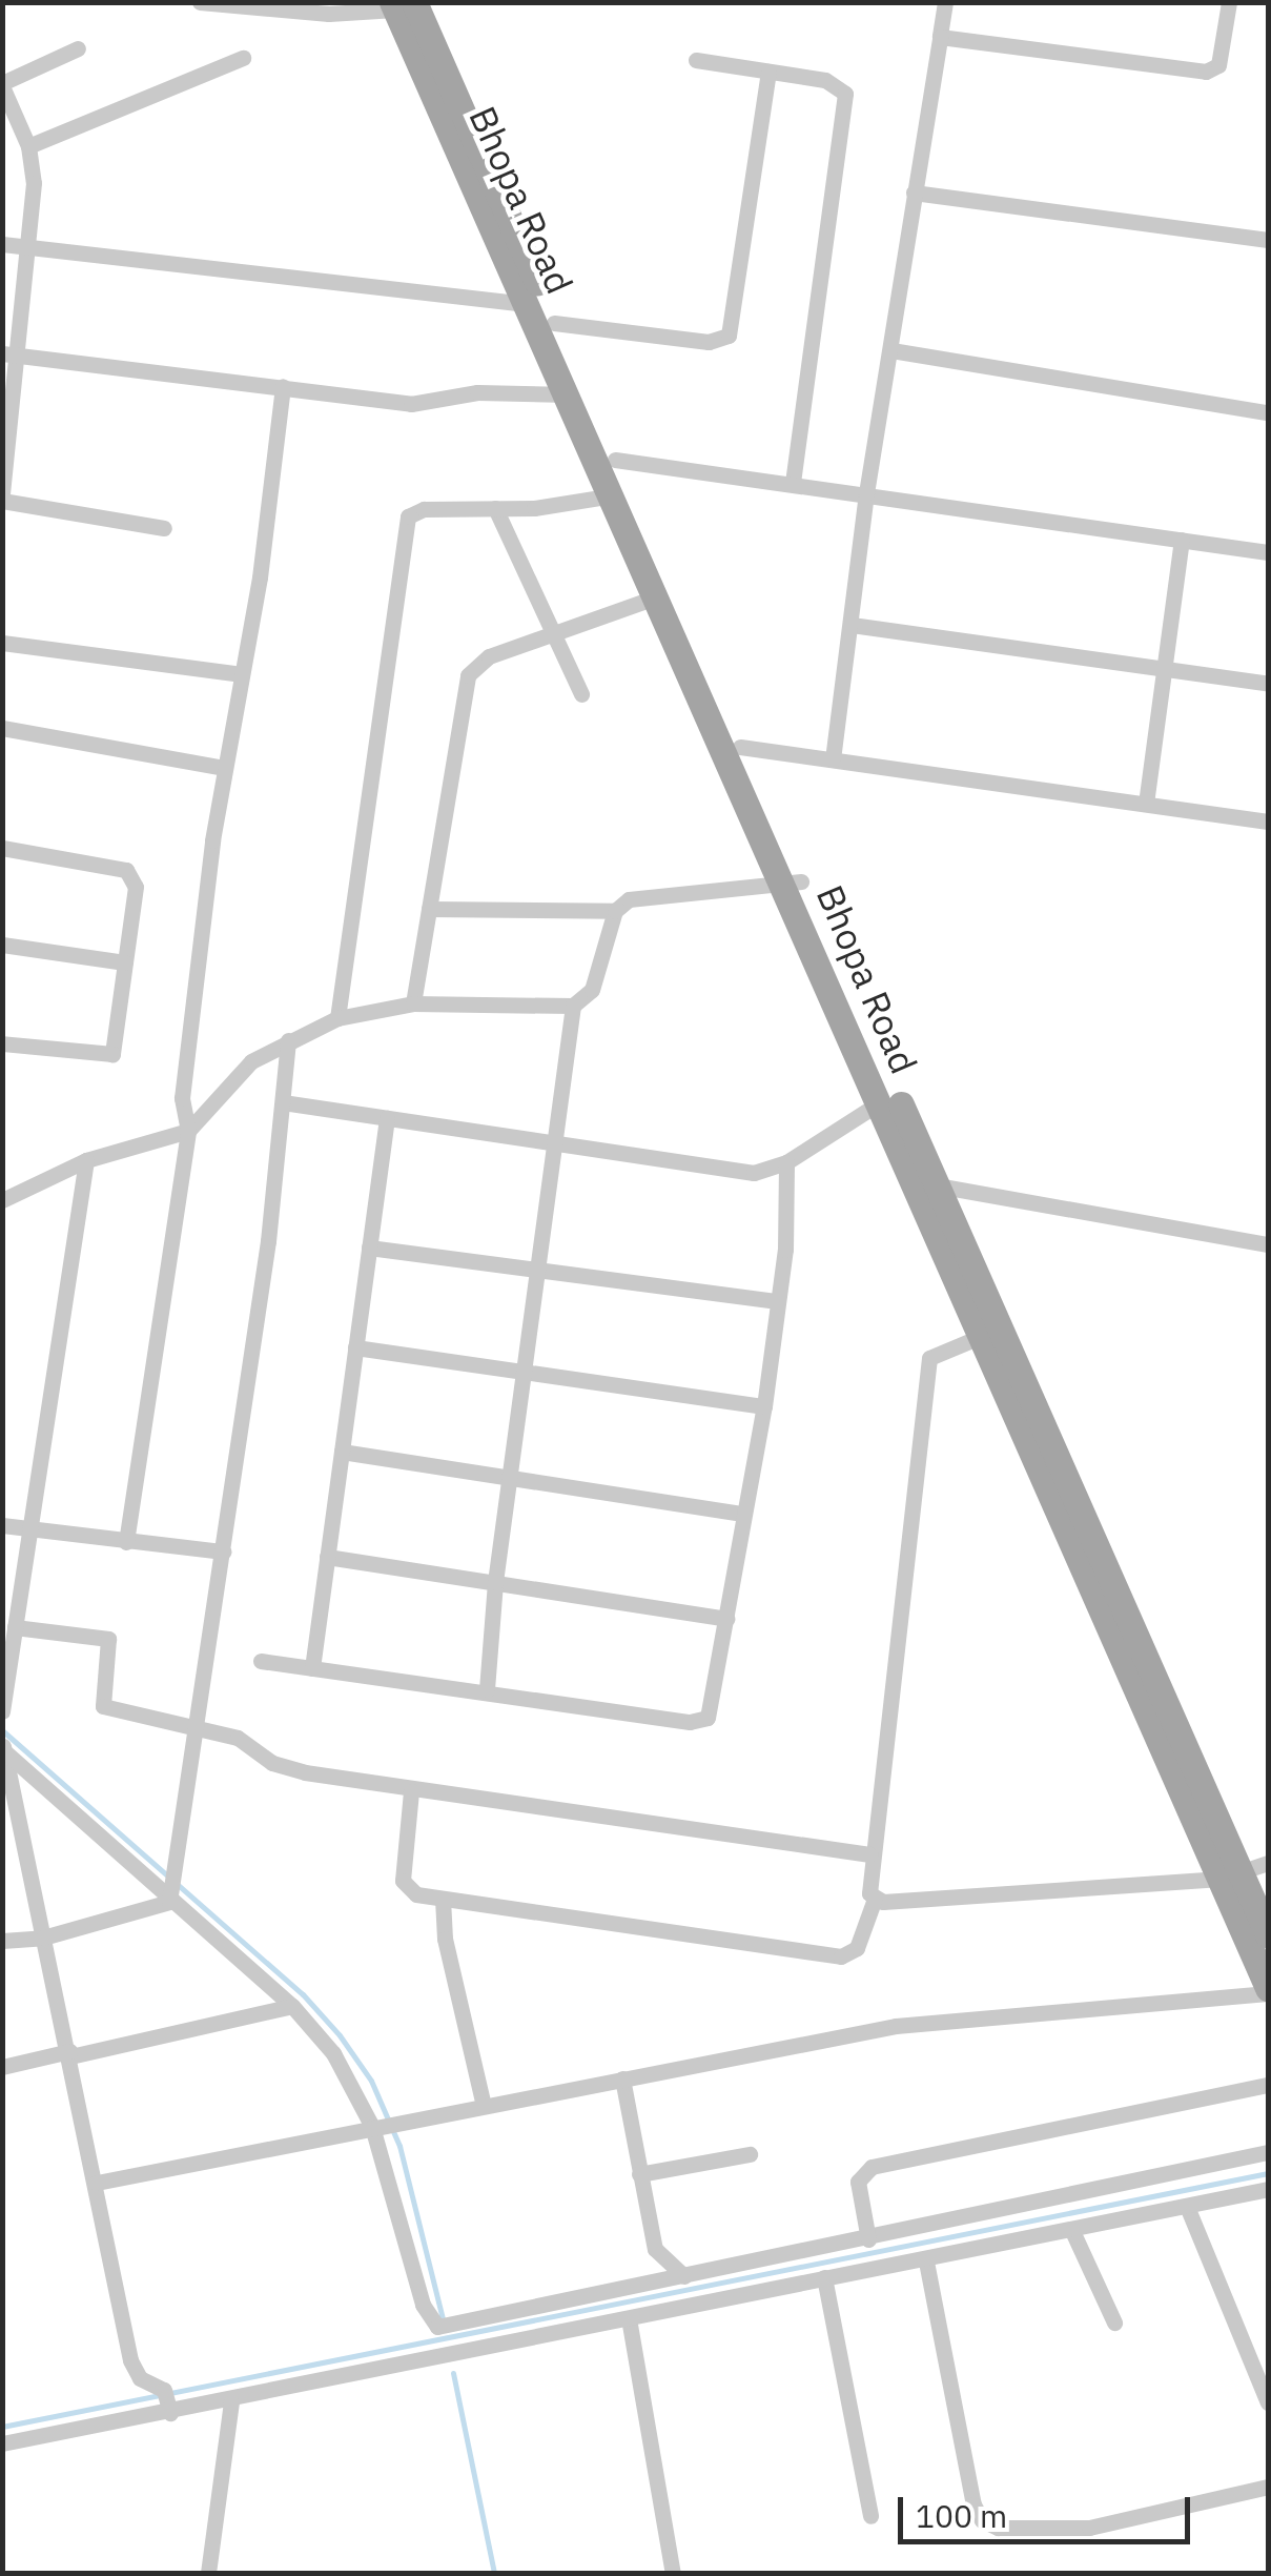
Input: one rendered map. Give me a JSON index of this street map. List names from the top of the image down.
{
  "streets": {
    "main road": ["Bhopa Road"]
  },
  "scale_bar": "100 m"
}
